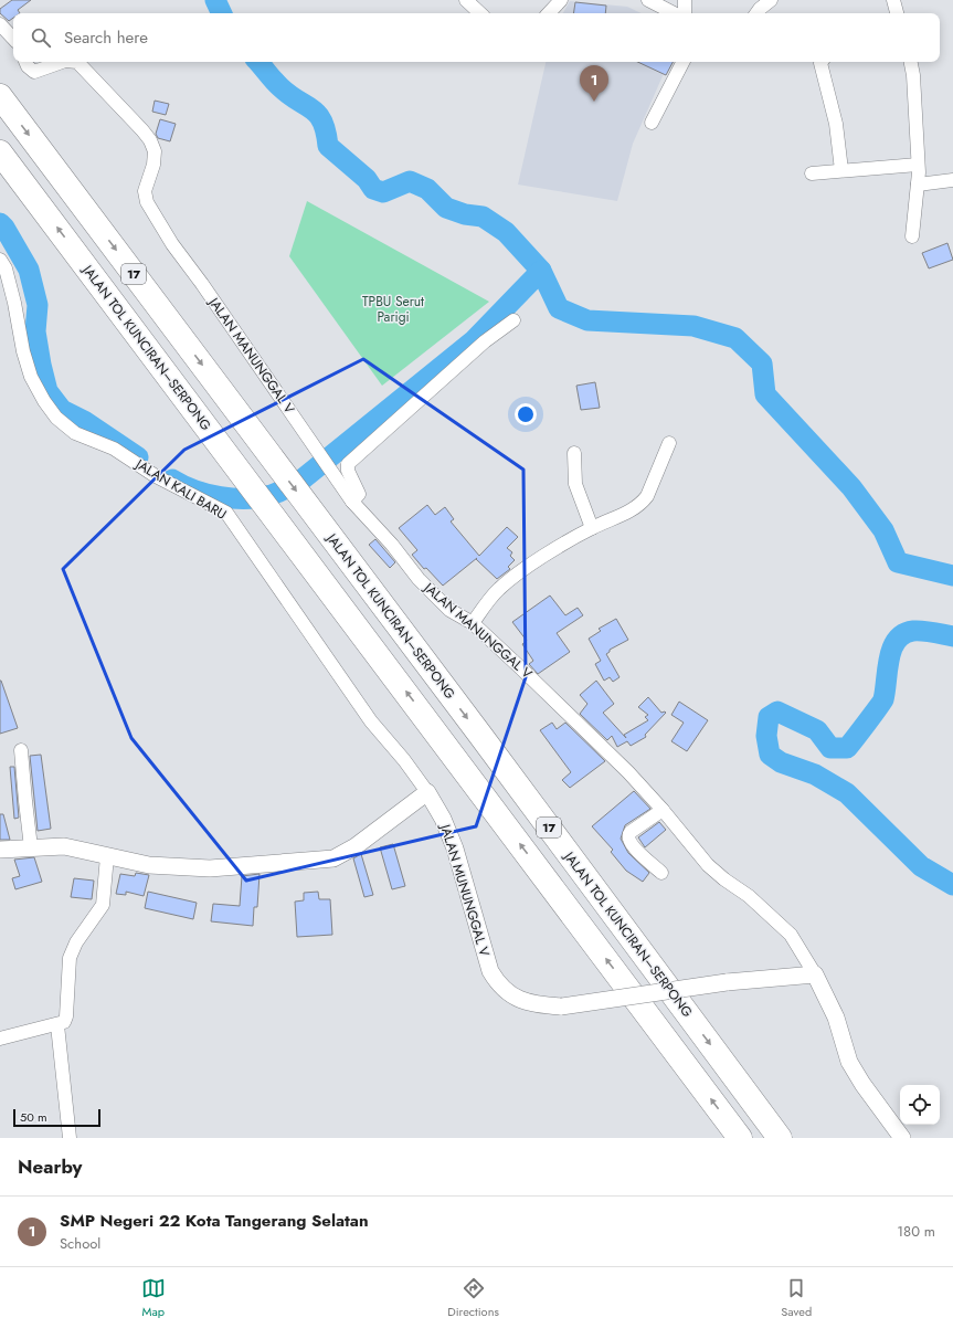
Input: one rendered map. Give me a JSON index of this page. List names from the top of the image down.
{
  "streets": {
    "highway": ["17", "JALAN TOL KUNCIRAN–SERPONG"],
    "street": ["JALAN MANUNGGAL V", "JALAN KALI BARU", "JALAN MUNUNGGAL V"]
  },
  "crossings": [
    ["JALAN MANUNGGAL V", "JALAN MUNUNGGAL V"],
    ["JALAN KALI BARU", "JALAN MUNUNGGAL V"]
  ],
  "parks": ["TPBU Serut Parigi"],
  "scale_bar": "50 m",
  "page": {
    "search": "Search here",
    "pins": "1",
    "scale": "50 m",
    "heading": "Nearby",
    "list": [
      {
        "mark": "1",
        "name": "SMP Negeri 22 Kota Tangerang Selatan",
        "note": "School",
        "value": "180 m"
      }
    ],
    "nav": ["Map", "Directions", "Saved"]
  }
}
